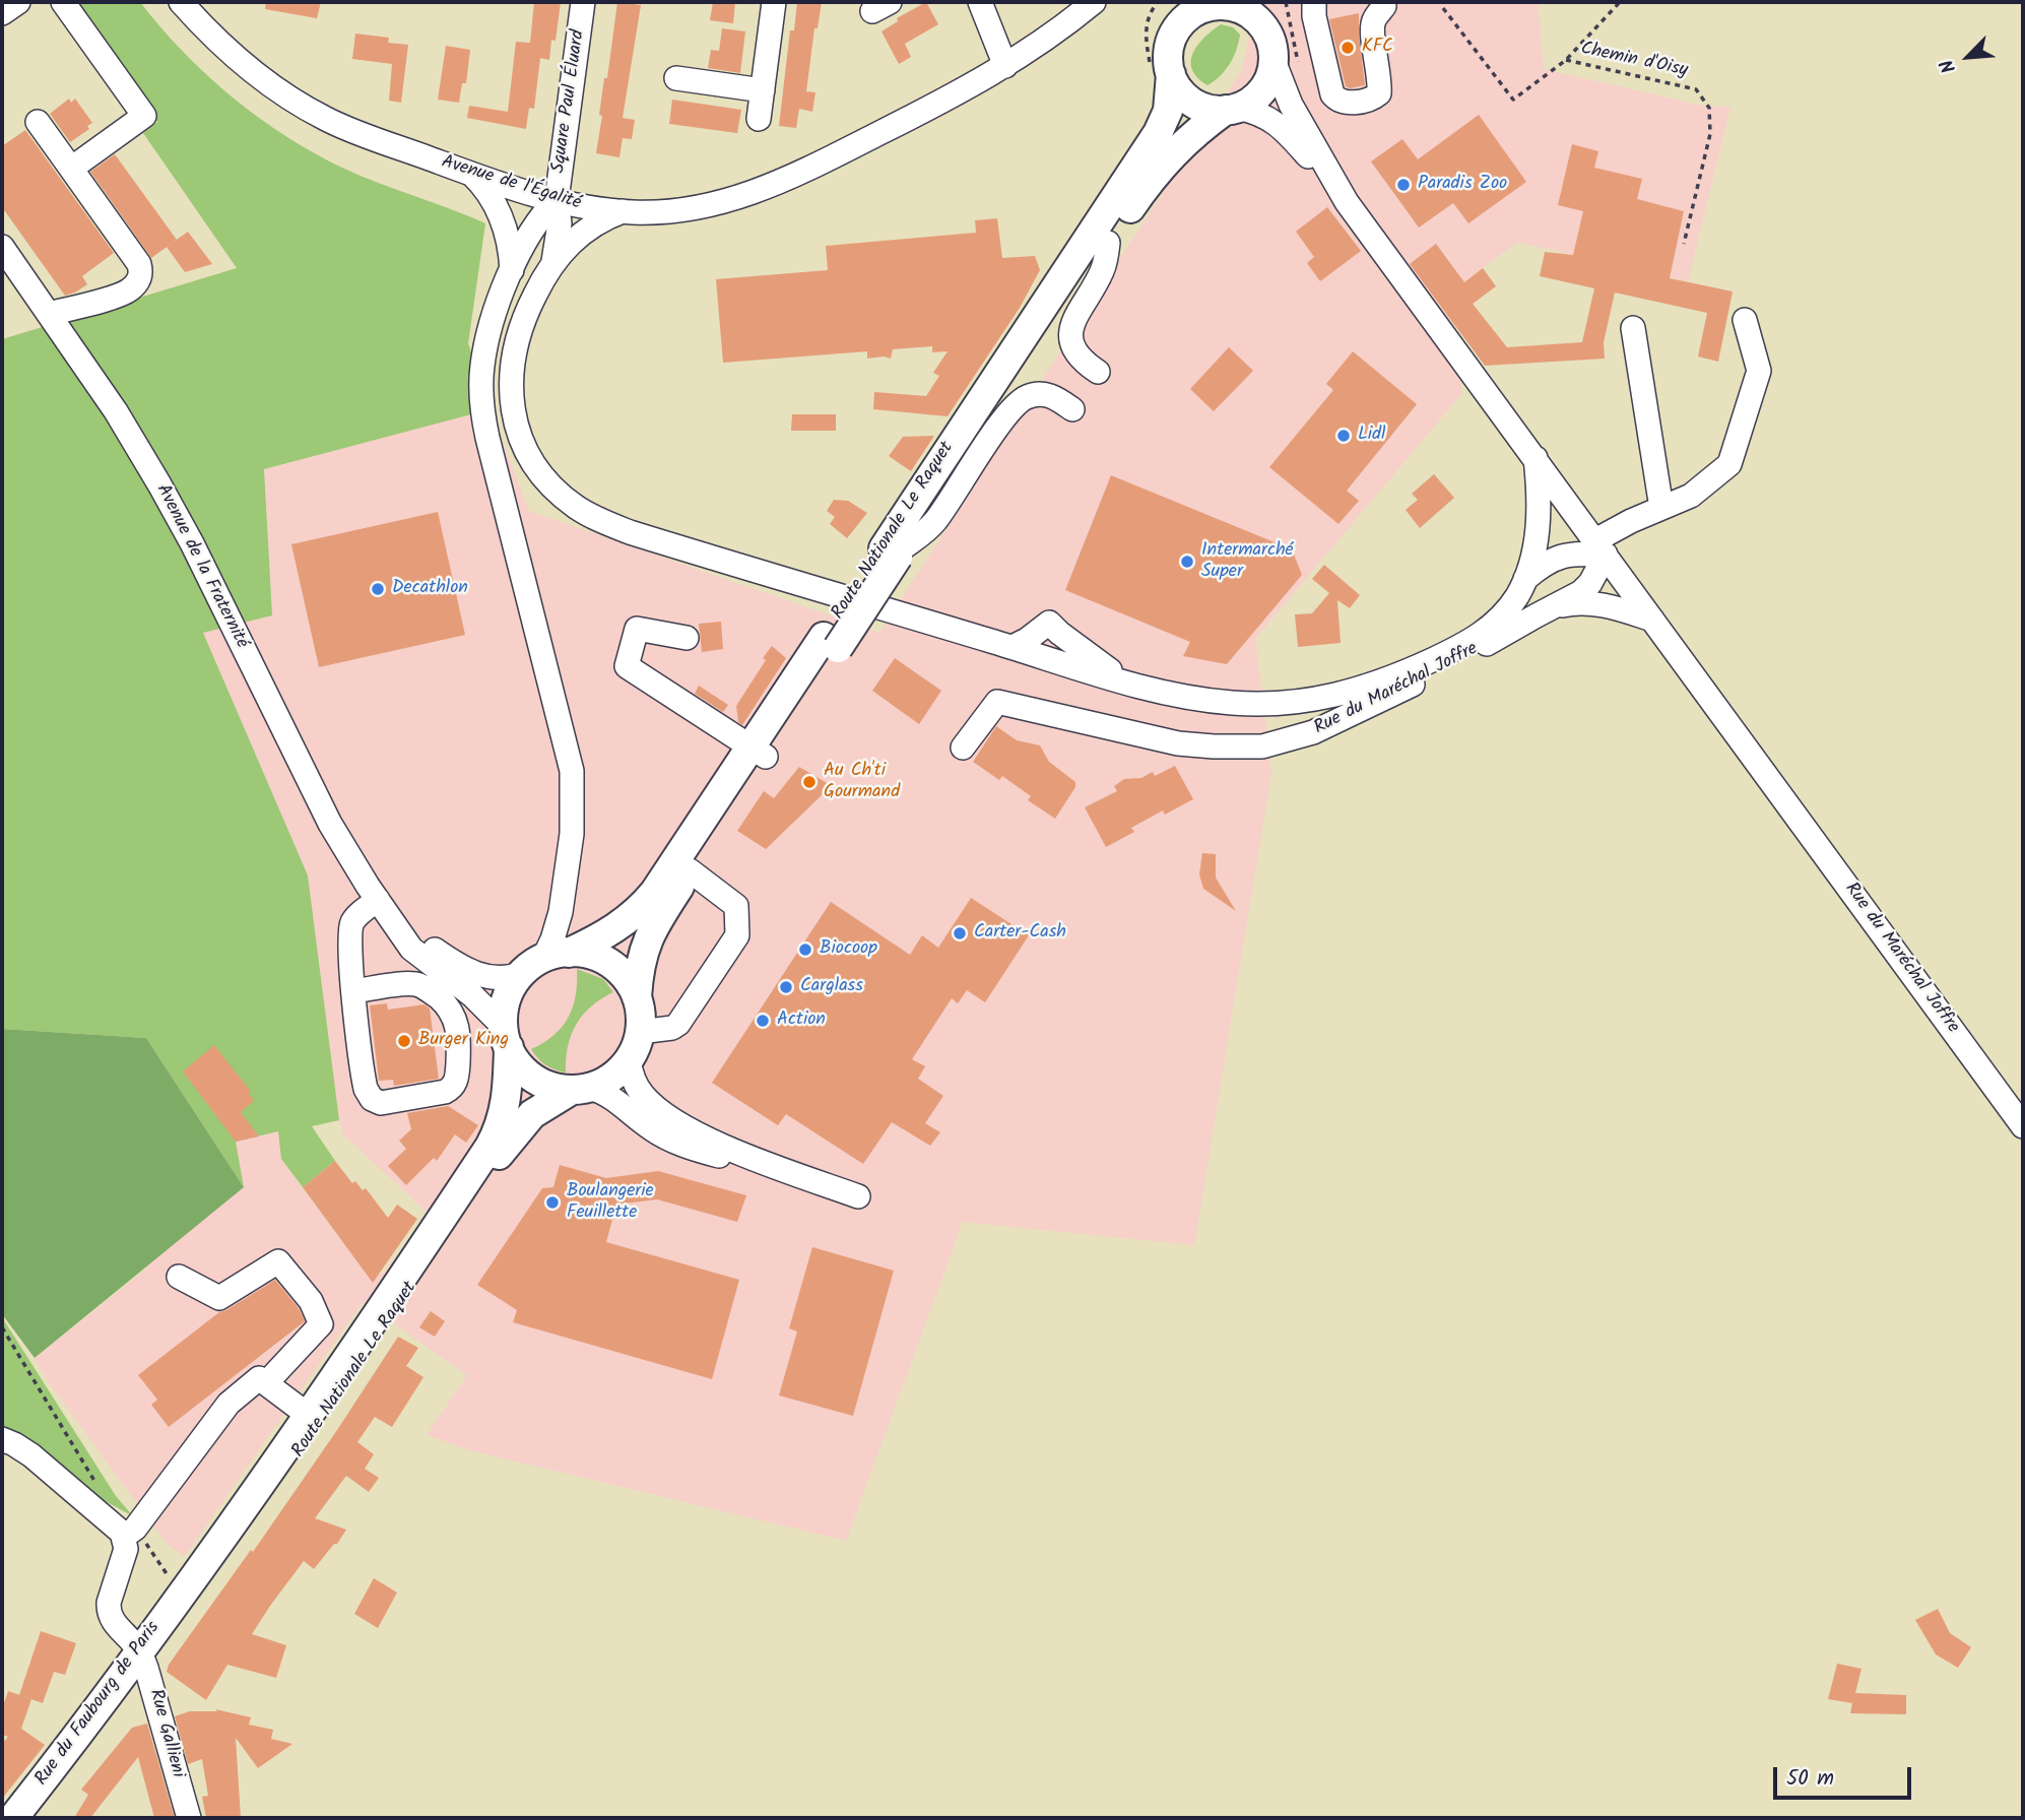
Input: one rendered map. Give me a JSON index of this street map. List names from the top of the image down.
{
  "streets": {
    "main road": ["Route Nationale Le Raquet", "Rue du Faubourg de Paris"],
    "street": [
      "Square Paul Éluard",
      "Avenue de l'Égalité",
      "Avenue de la Fraternité",
      "Rue du Maréchal Joffre",
      "Rue Gallieni"
    ],
    "path": ["Chemin d'Oisy"]
  },
  "crossings": [
    ["Square Paul Éluard", "Avenue de l'Égalité"],
    ["Route Nationale Le Raquet", "Avenue de la Fraternité"],
    ["Route Nationale Le Raquet", "Rue du Maréchal Joffre"],
    ["Route Nationale Le Raquet", "Rue du Faubourg de Paris"],
    ["Route Nationale Le Raquet", "Rue Gallieni"],
    ["Rue du Faubourg de Paris", "Rue Gallieni"]
  ],
  "places": [
    "KFC",
    "Paradis Zoo",
    "Lidl",
    "Intermarché Super",
    "Decathlon",
    "Au Ch'ti Gourmand",
    "Carter-Cash",
    "Biocoop",
    "Carglass",
    "Action",
    "Burger King",
    "Boulangerie Feuillette"
  ],
  "scale_bar": "50 m",
  "north": "bottom left"
}
